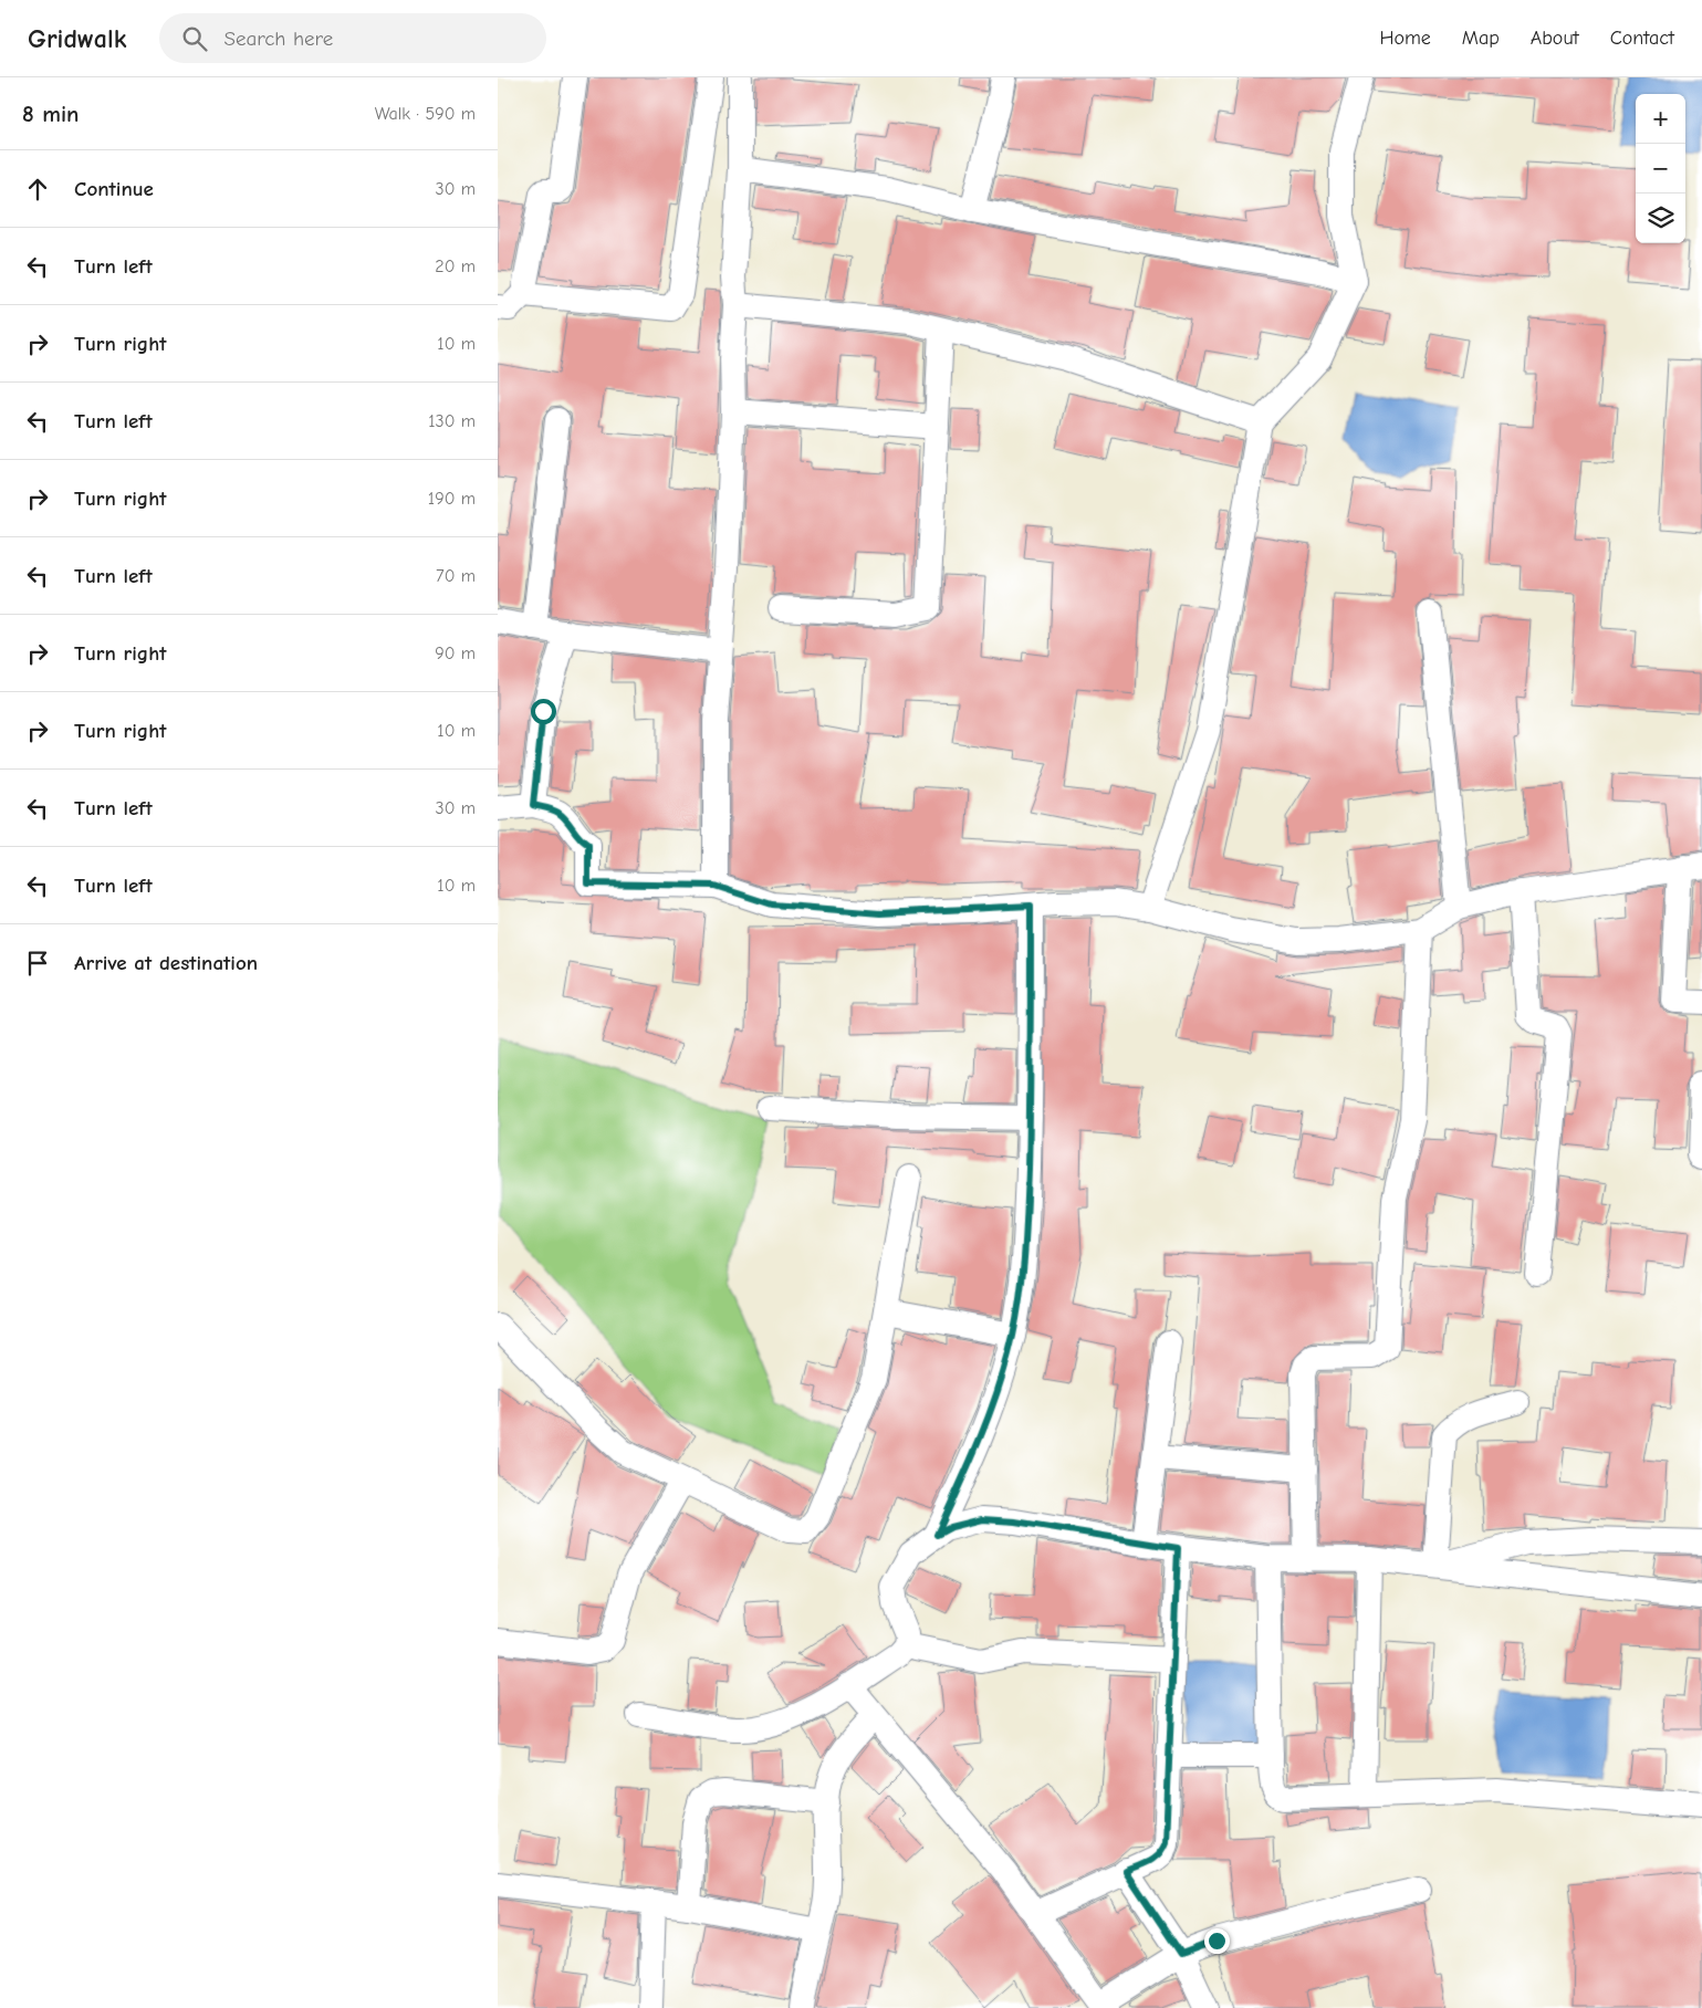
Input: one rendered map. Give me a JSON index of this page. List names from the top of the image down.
{
  "page": {
    "header": "Gridwalk",
    "search": "Search here",
    "nav": [
      "Home",
      "Map",
      "About",
      "Contact"
    ],
    "heading": ["8 min", "Walk · 590 m"],
    "map_buttons": ["+", "−"],
    "list": [
      ["Continue", "30 m"],
      ["Turn left", "20 m"],
      ["Turn right", "10 m"],
      ["Turn left", "130 m"],
      ["Turn right", "190 m"],
      ["Turn left", "70 m"],
      ["Turn right", "90 m"],
      ["Turn right", "10 m"],
      ["Turn left", "30 m"],
      ["Turn left", "10 m"],
      "Arrive at destination"
    ]
  }
}
